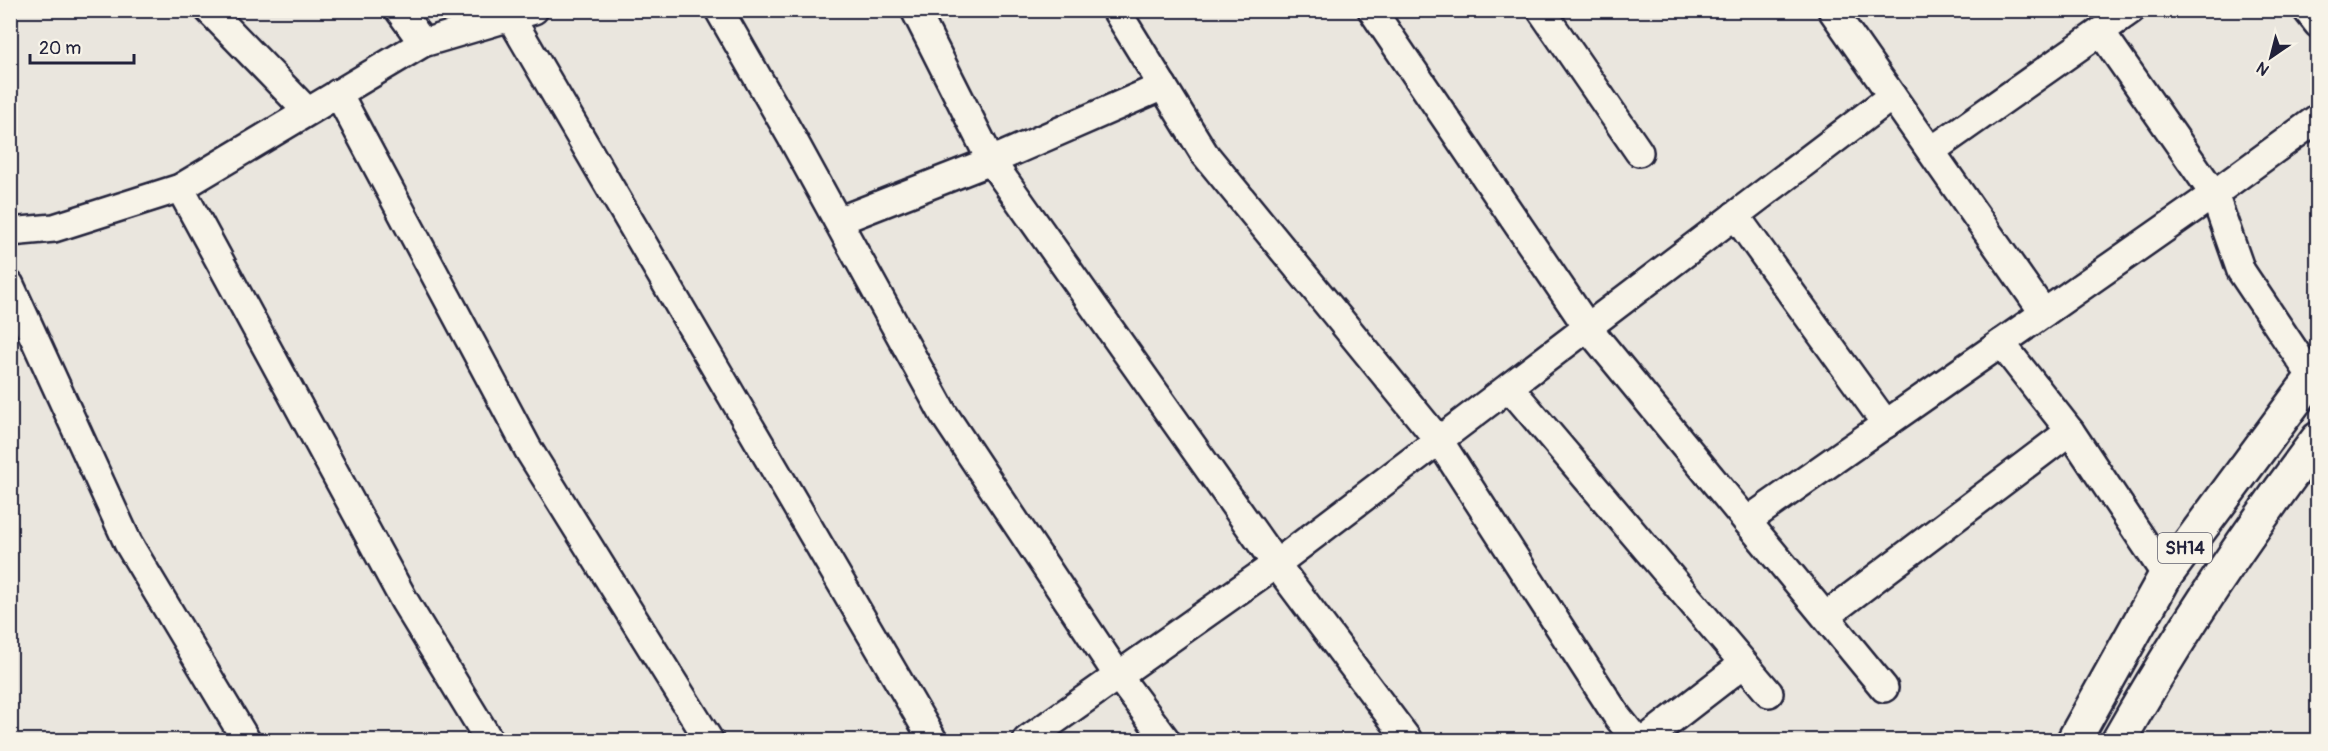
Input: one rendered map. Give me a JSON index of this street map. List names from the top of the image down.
{
  "streets": {
    "main road": ["SH14"]
  },
  "scale_bar": "20 m",
  "north": "bottom left"
}
